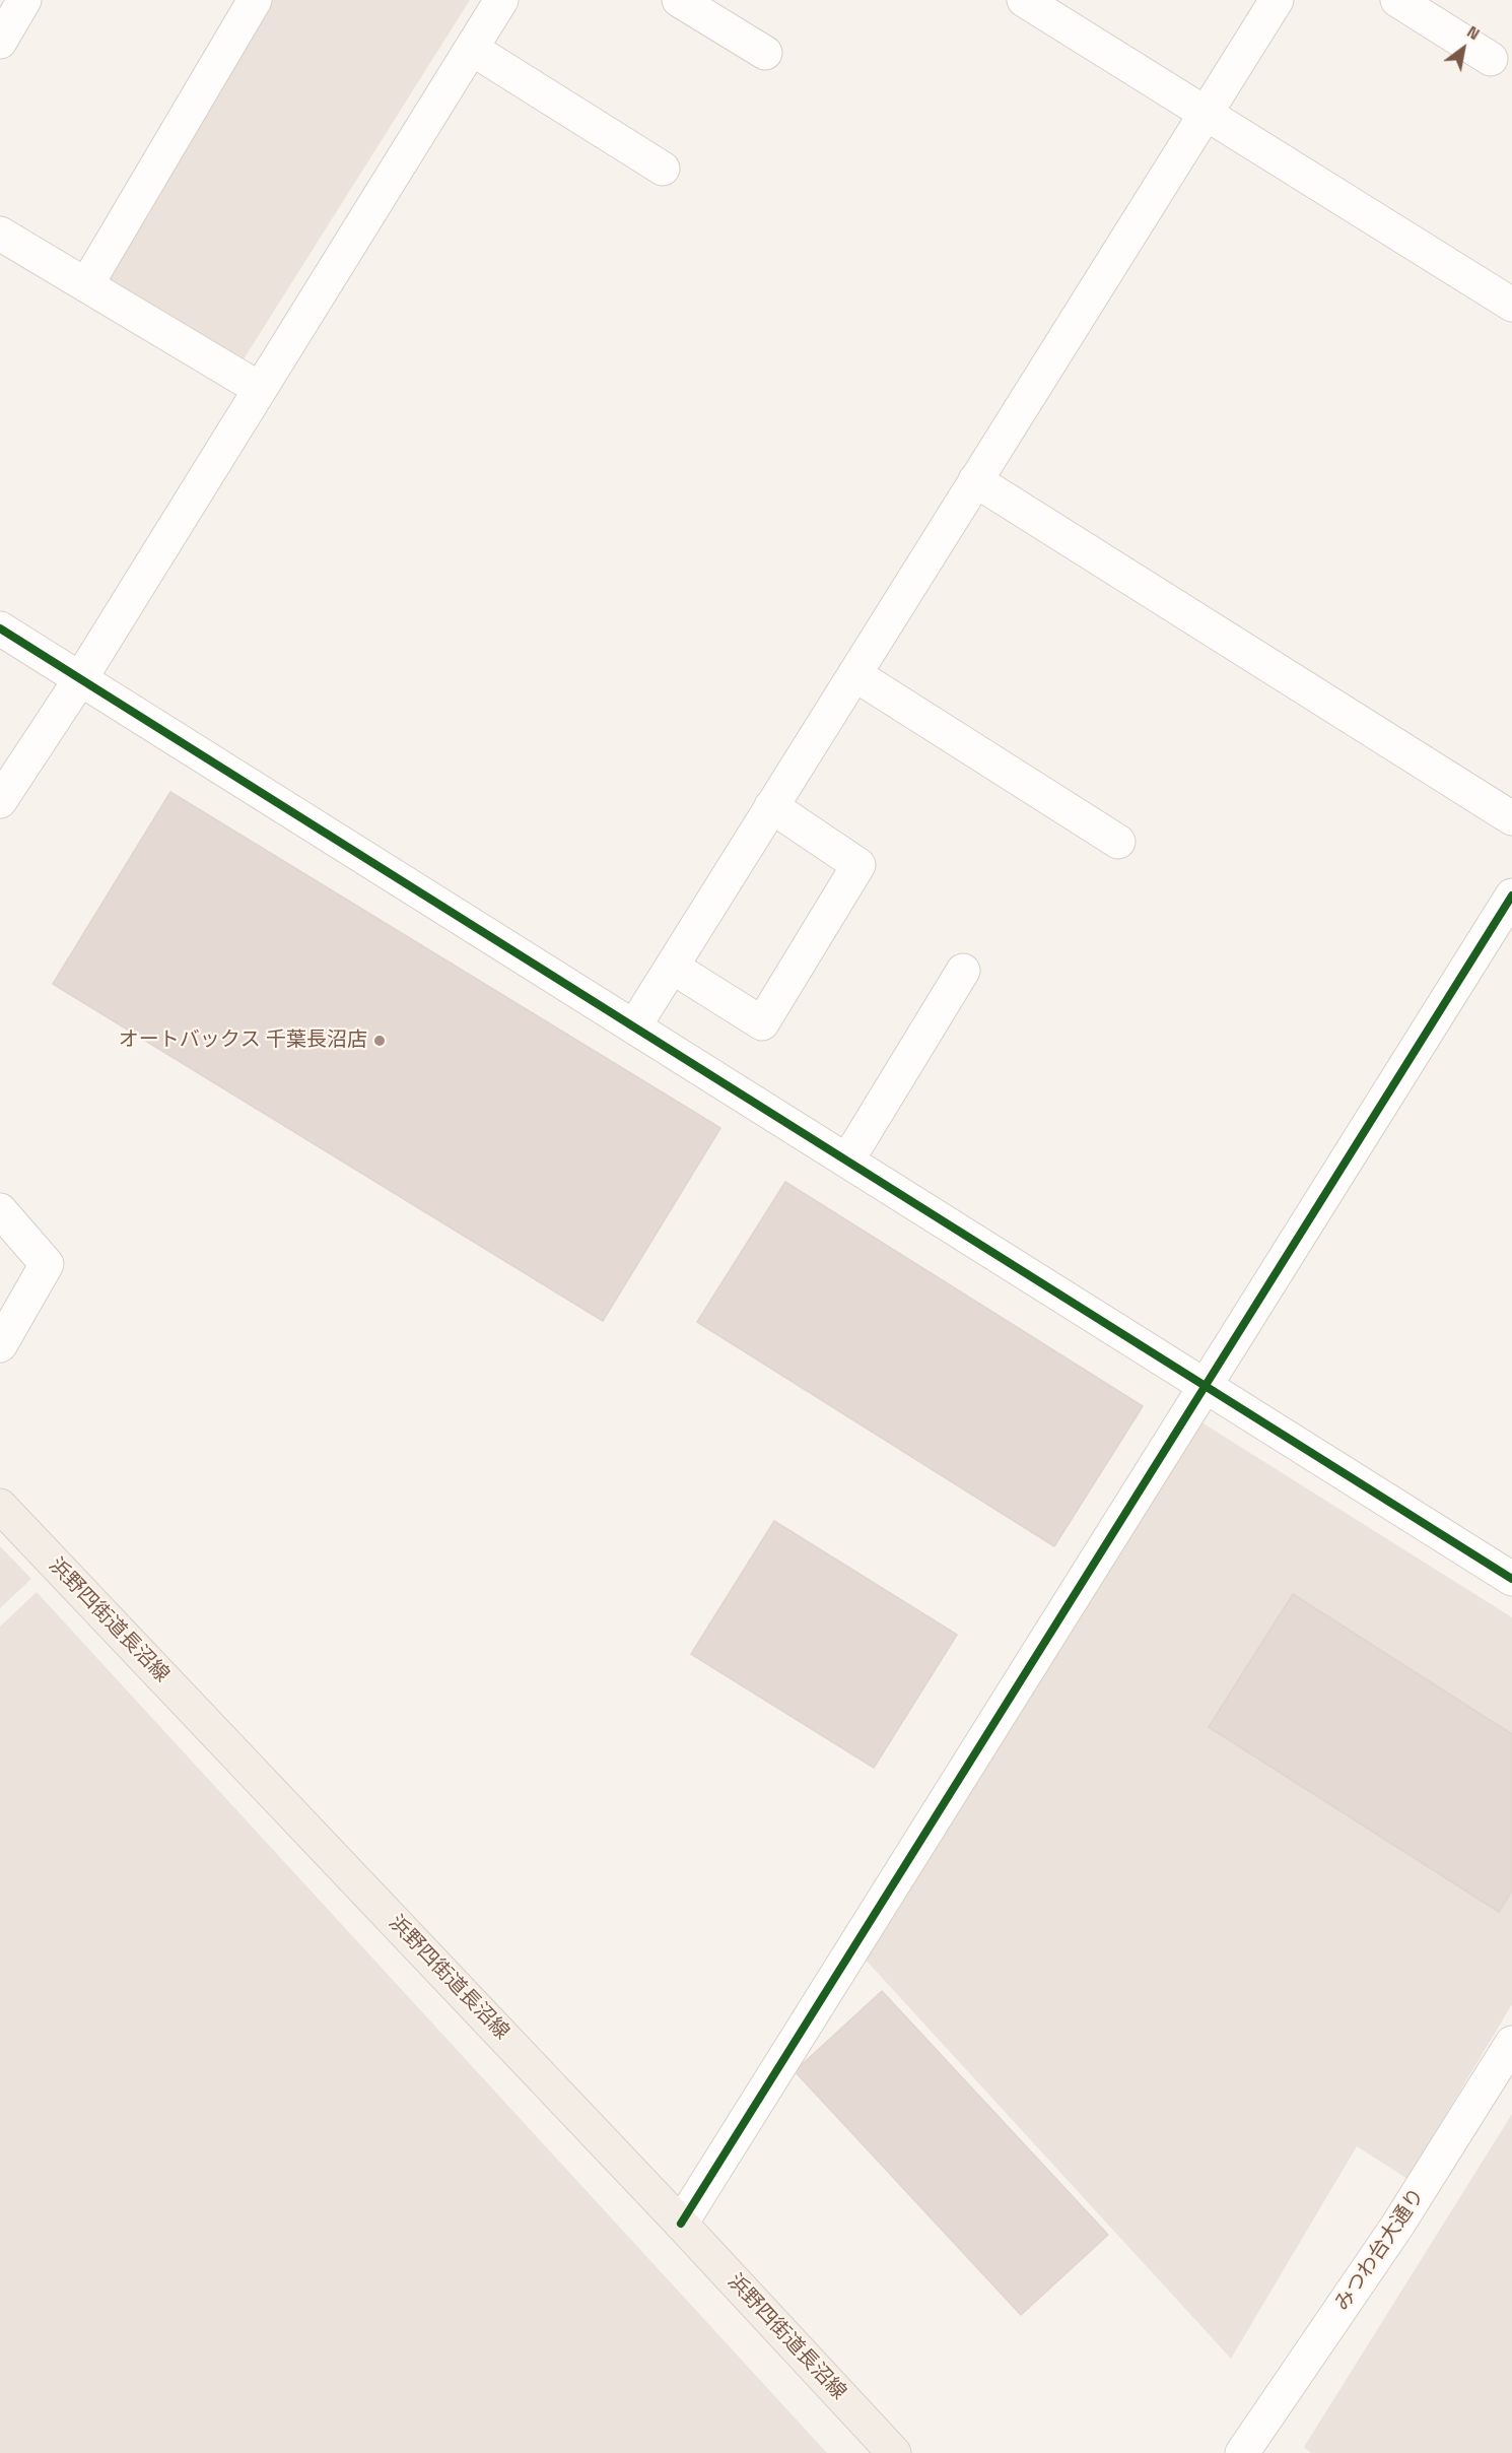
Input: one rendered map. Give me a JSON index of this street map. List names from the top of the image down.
{
  "streets": {
    "main road": ["浜野四街道長沼線"],
    "street": ["みつわ台大通り"]
  },
  "places": ["オートバックス 千葉長沼店"],
  "north": "top right"
}
